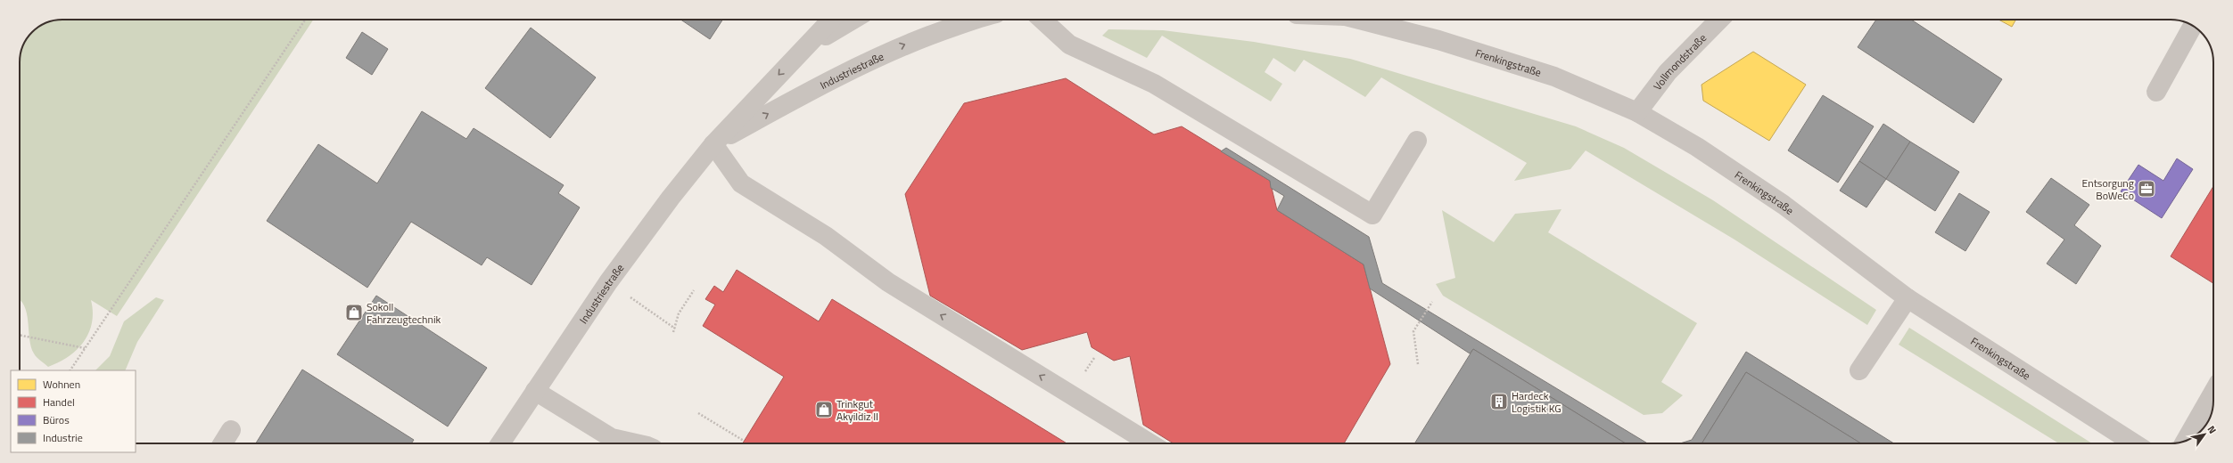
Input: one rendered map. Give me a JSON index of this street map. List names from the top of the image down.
{
  "streets": {
    "street": ["Vollmondstraße", "Frenkingstraße", "Industriestraße"]
  },
  "crossings": [
    ["Vollmondstraße", "Frenkingstraße"]
  ],
  "places": {
    "office": ["Entsorgung BoWeCo"],
    "shop": ["Sokoll Fahrzeugtechnik", "Trinkgut Akyildiz II"],
    "building": ["Hardeck Logistik KG"]
  },
  "legend": [
    "Wohnen",
    "Handel",
    "Büros",
    "Industrie"
  ],
  "north": "top right"
}
